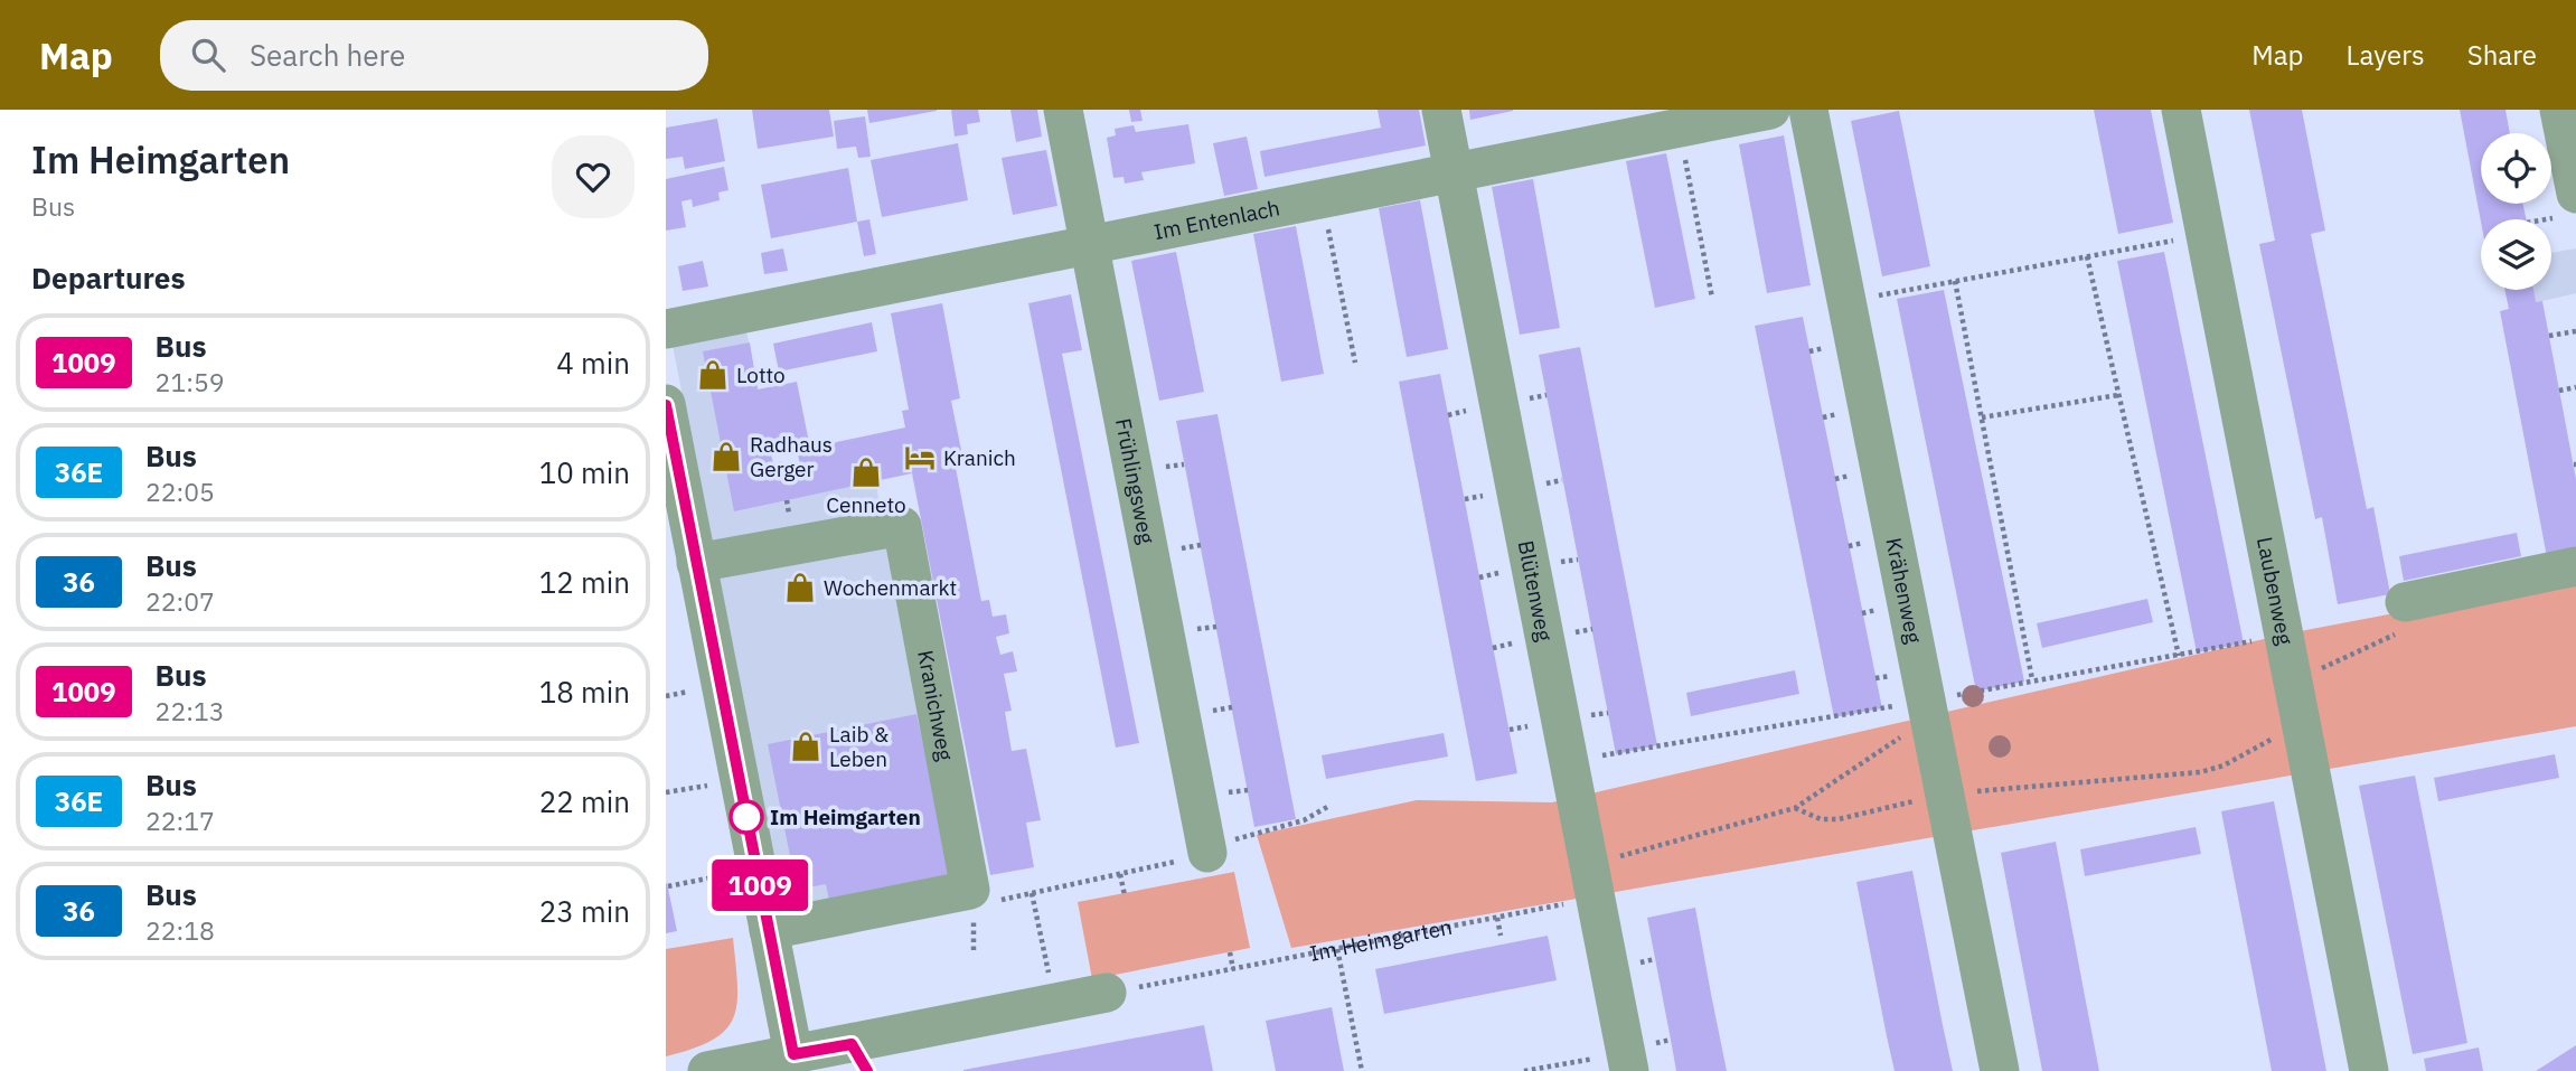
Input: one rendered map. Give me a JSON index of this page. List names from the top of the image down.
{
  "streets": {
    "street": [
      "Im Entenlach",
      "Frühlingsweg",
      "Blütenweg",
      "Krähenweg",
      "Laubenweg",
      "Kranichweg"
    ],
    "path": ["Im Heimgarten"]
  },
  "crossings": [
    ["Im Entenlach", "Frühlingsweg"],
    ["Im Entenlach", "Blütenweg"],
    ["Blütenweg", "Im Heimgarten"]
  ],
  "places": {
    "shop": [
      "Lotto",
      "Radhaus Gerger",
      "Cenneto",
      "Wochenmarkt",
      "Laib & Leben"
    ],
    "hotel": ["Kranich"],
    "other": ["Im Heimgarten"]
  },
  "lines": ["bus line 1009"],
  "page": {
    "header": "Map",
    "search": "Search here",
    "nav": ["Map", "Layers", "Share"],
    "heading": [
      ["Im Heimgarten", "Bus"],
      "Departures"
    ],
    "on_map": "1009",
    "list": [
      {
        "mark": "1009",
        "name": "Bus",
        "note": "21:59",
        "value": "4 min"
      },
      {
        "mark": "36E",
        "name": "Bus",
        "note": "22:05",
        "value": "10 min"
      },
      {
        "mark": "36",
        "name": "Bus",
        "note": "22:07",
        "value": "12 min"
      },
      {
        "mark": "1009",
        "name": "Bus",
        "note": "22:13",
        "value": "18 min"
      },
      {
        "mark": "36E",
        "name": "Bus",
        "note": "22:17",
        "value": "22 min"
      },
      {
        "mark": "36",
        "name": "Bus",
        "note": "22:18",
        "value": "23 min"
      }
    ]
  }
}
